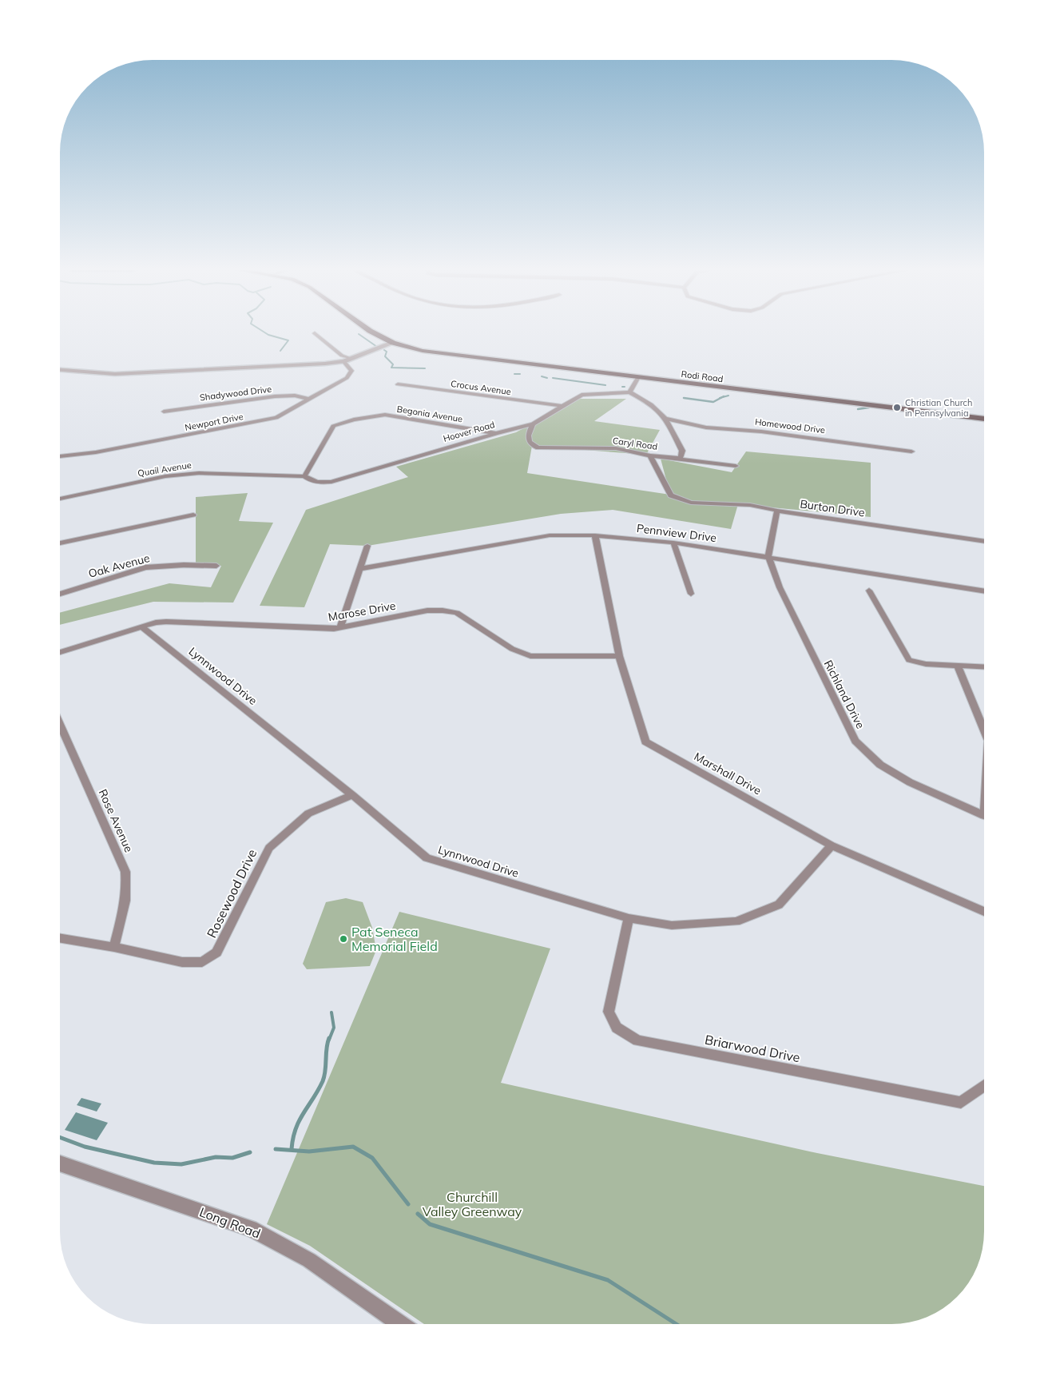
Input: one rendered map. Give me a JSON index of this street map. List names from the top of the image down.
{
  "streets": {
    "main road": ["Rodi Road"],
    "street": [
      "Crocus Avenue",
      "Shadywood Drive",
      "Begonia Avenue",
      "Newport Drive",
      "Homewood Drive",
      "Hoover Road",
      "Caryl Road",
      "Quail Avenue",
      "Burton Drive",
      "Pennview Drive",
      "Oak Avenue",
      "Marose Drive",
      "Lynnwood Drive",
      "Richland Drive",
      "Marshall Drive",
      "Rose Avenue",
      "Rosewood Drive",
      "Briarwood Drive",
      "Long Road"
    ]
  },
  "crossings": [
    ["Crocus Avenue", "Hoover Road"],
    ["Shadywood Drive", "Newport Drive"],
    ["Begonia Avenue", "Hoover Road"],
    ["Begonia Avenue", "Quail Avenue"],
    ["Hoover Road", "Caryl Road"],
    ["Hoover Road", "Quail Avenue"],
    ["Caryl Road", "Burton Drive"],
    ["Pennview Drive", "Richland Drive"],
    ["Pennview Drive", "Marshall Drive"],
    ["Marose Drive", "Lynnwood Drive"],
    ["Marose Drive", "Marshall Drive"],
    ["Lynnwood Drive", "Marshall Drive"],
    ["Lynnwood Drive", "Rosewood Drive"],
    ["Lynnwood Drive", "Briarwood Drive"],
    ["Rose Avenue", "Rosewood Drive"]
  ],
  "parks": ["Churchill Valley Greenway"],
  "places": ["Christian Church in Pennsylvania", "Pat Seneca Memorial Field"]
}
